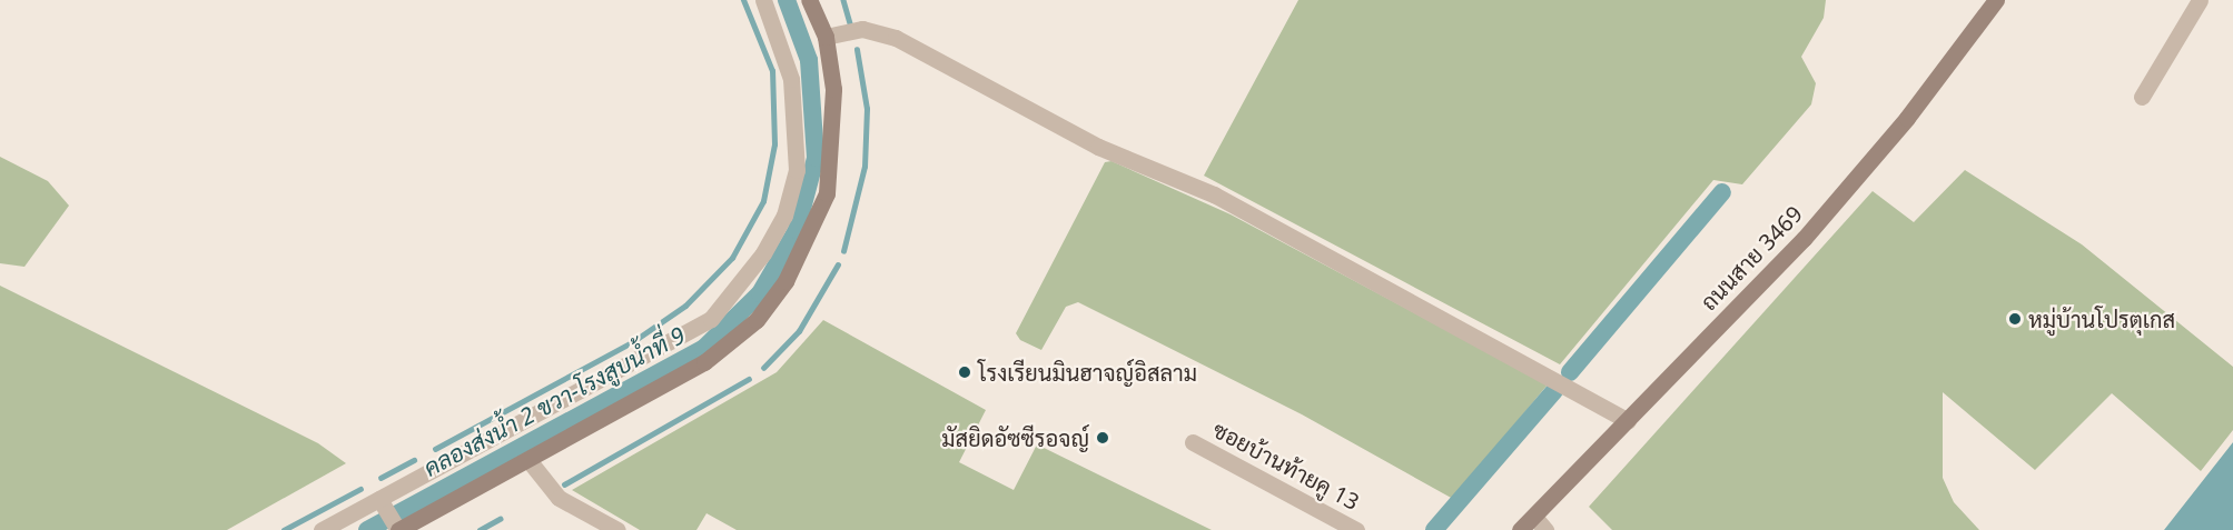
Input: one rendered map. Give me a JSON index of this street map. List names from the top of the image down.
{
  "streets": {
    "street": ["ถนนสาย 3469", "ซอยบ้านท้ายคู 13"]
  },
  "water": ["คลองส่งน้ำ 2 ขวา-โรงสูบน้ำที่ 9"],
  "places": ["หมู่บ้านโปรตุเกส", "โรงเรียนมินฮาจญ์อิสลาม", "มัสยิดอัซซีรอจญ์"]
}
